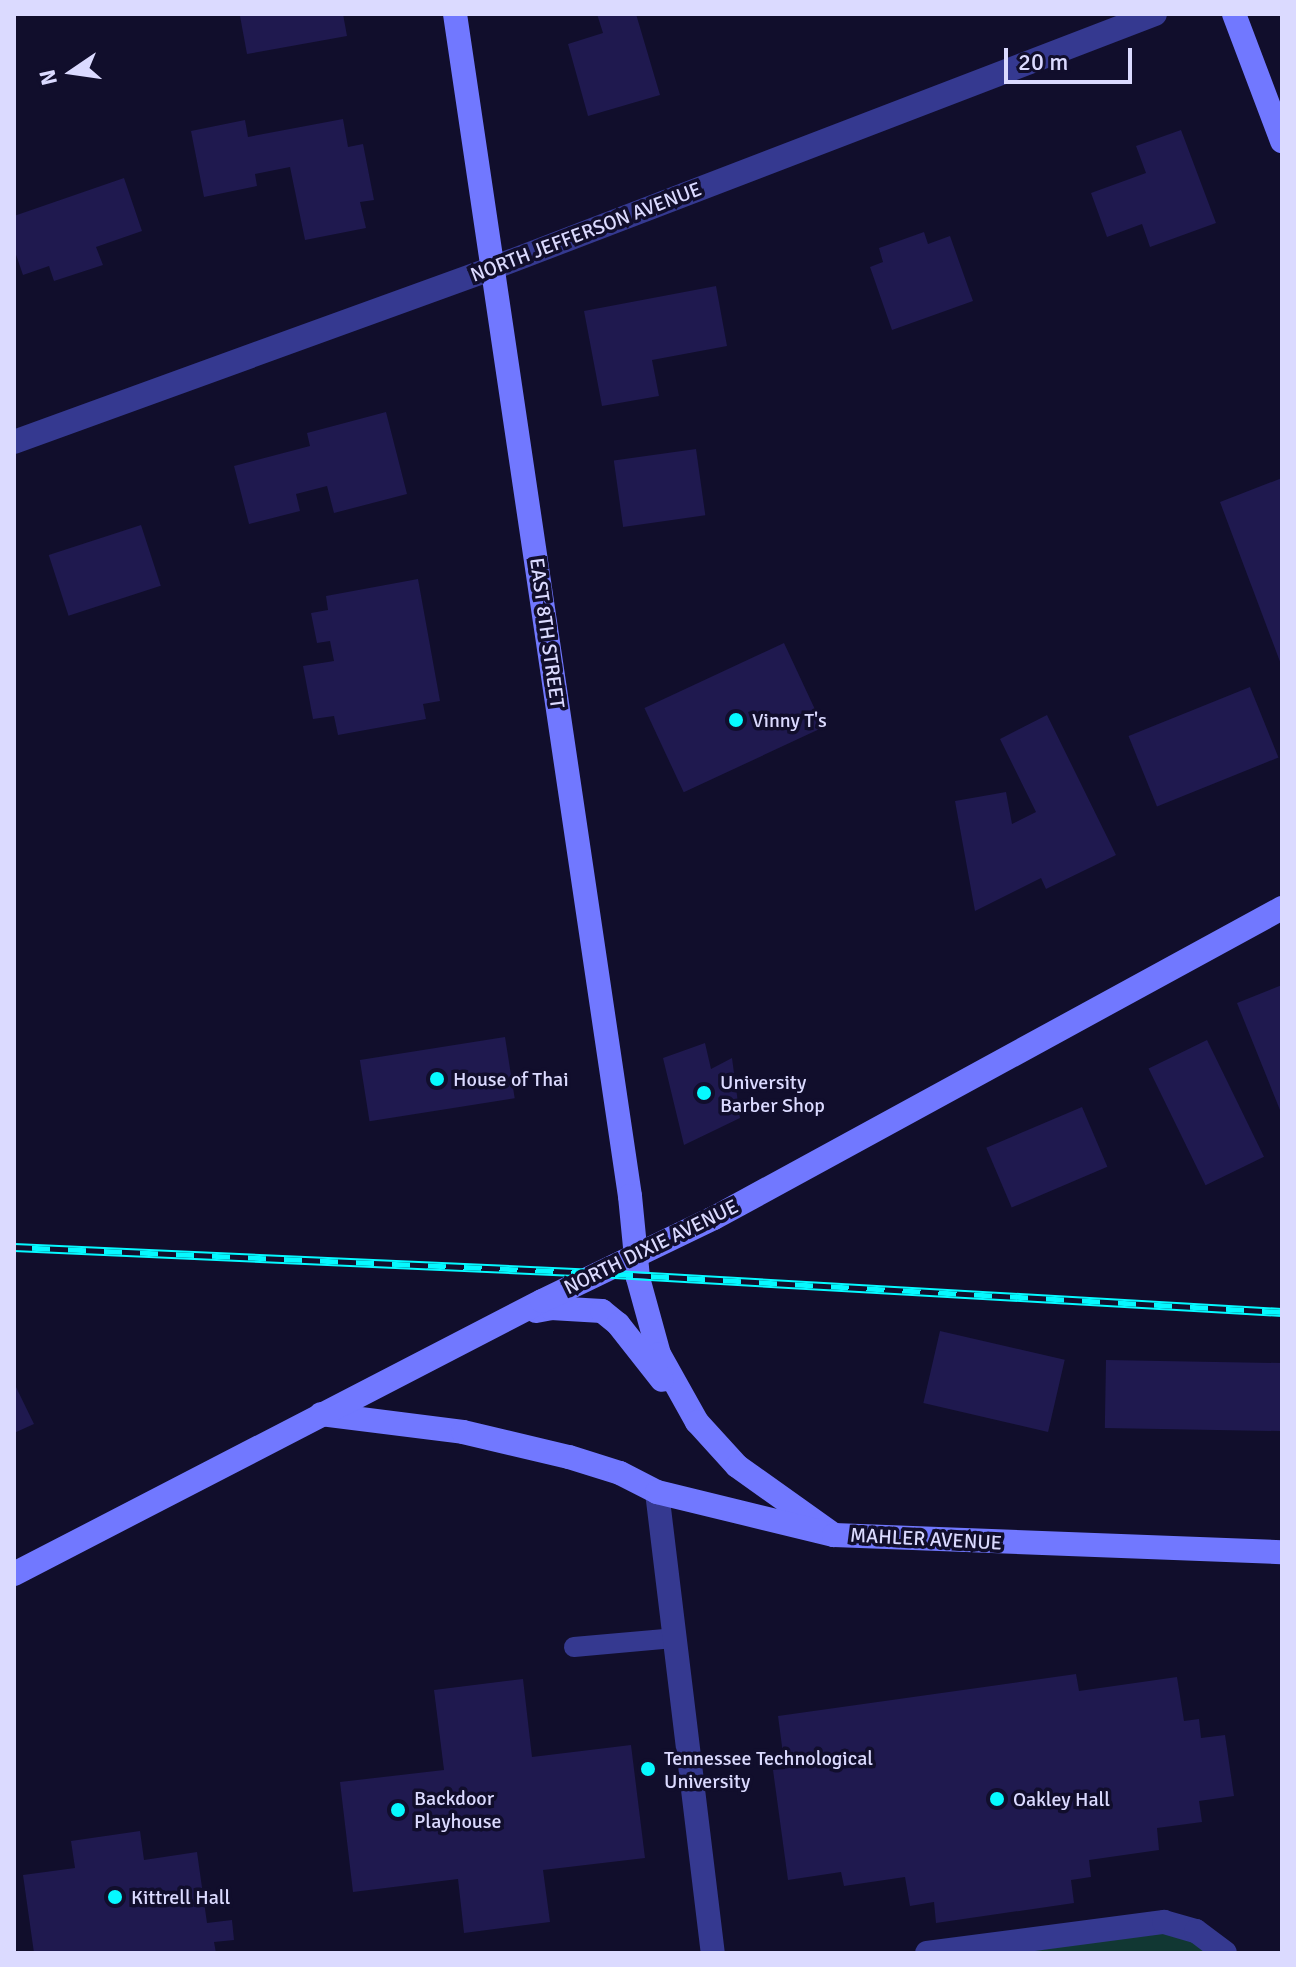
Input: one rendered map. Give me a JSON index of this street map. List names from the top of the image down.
{
  "streets": {
    "street": [
      "NORTH JEFFERSON AVENUE",
      "EAST 8TH STREET",
      "NORTH DIXIE AVENUE",
      "MAHLER AVENUE"
    ]
  },
  "crossings": [
    ["NORTH JEFFERSON AVENUE", "EAST 8TH STREET"],
    ["EAST 8TH STREET", "NORTH DIXIE AVENUE"],
    ["EAST 8TH STREET", "MAHLER AVENUE"],
    ["NORTH DIXIE AVENUE", "MAHLER AVENUE"]
  ],
  "places": [
    "Vinny T's",
    "House of Thai",
    "University Barber Shop",
    "Tennessee Technological University",
    "Oakley Hall",
    "Backdoor Playhouse",
    "Kittrell Hall"
  ],
  "scale_bar": "20 m",
  "north": "left"
}
